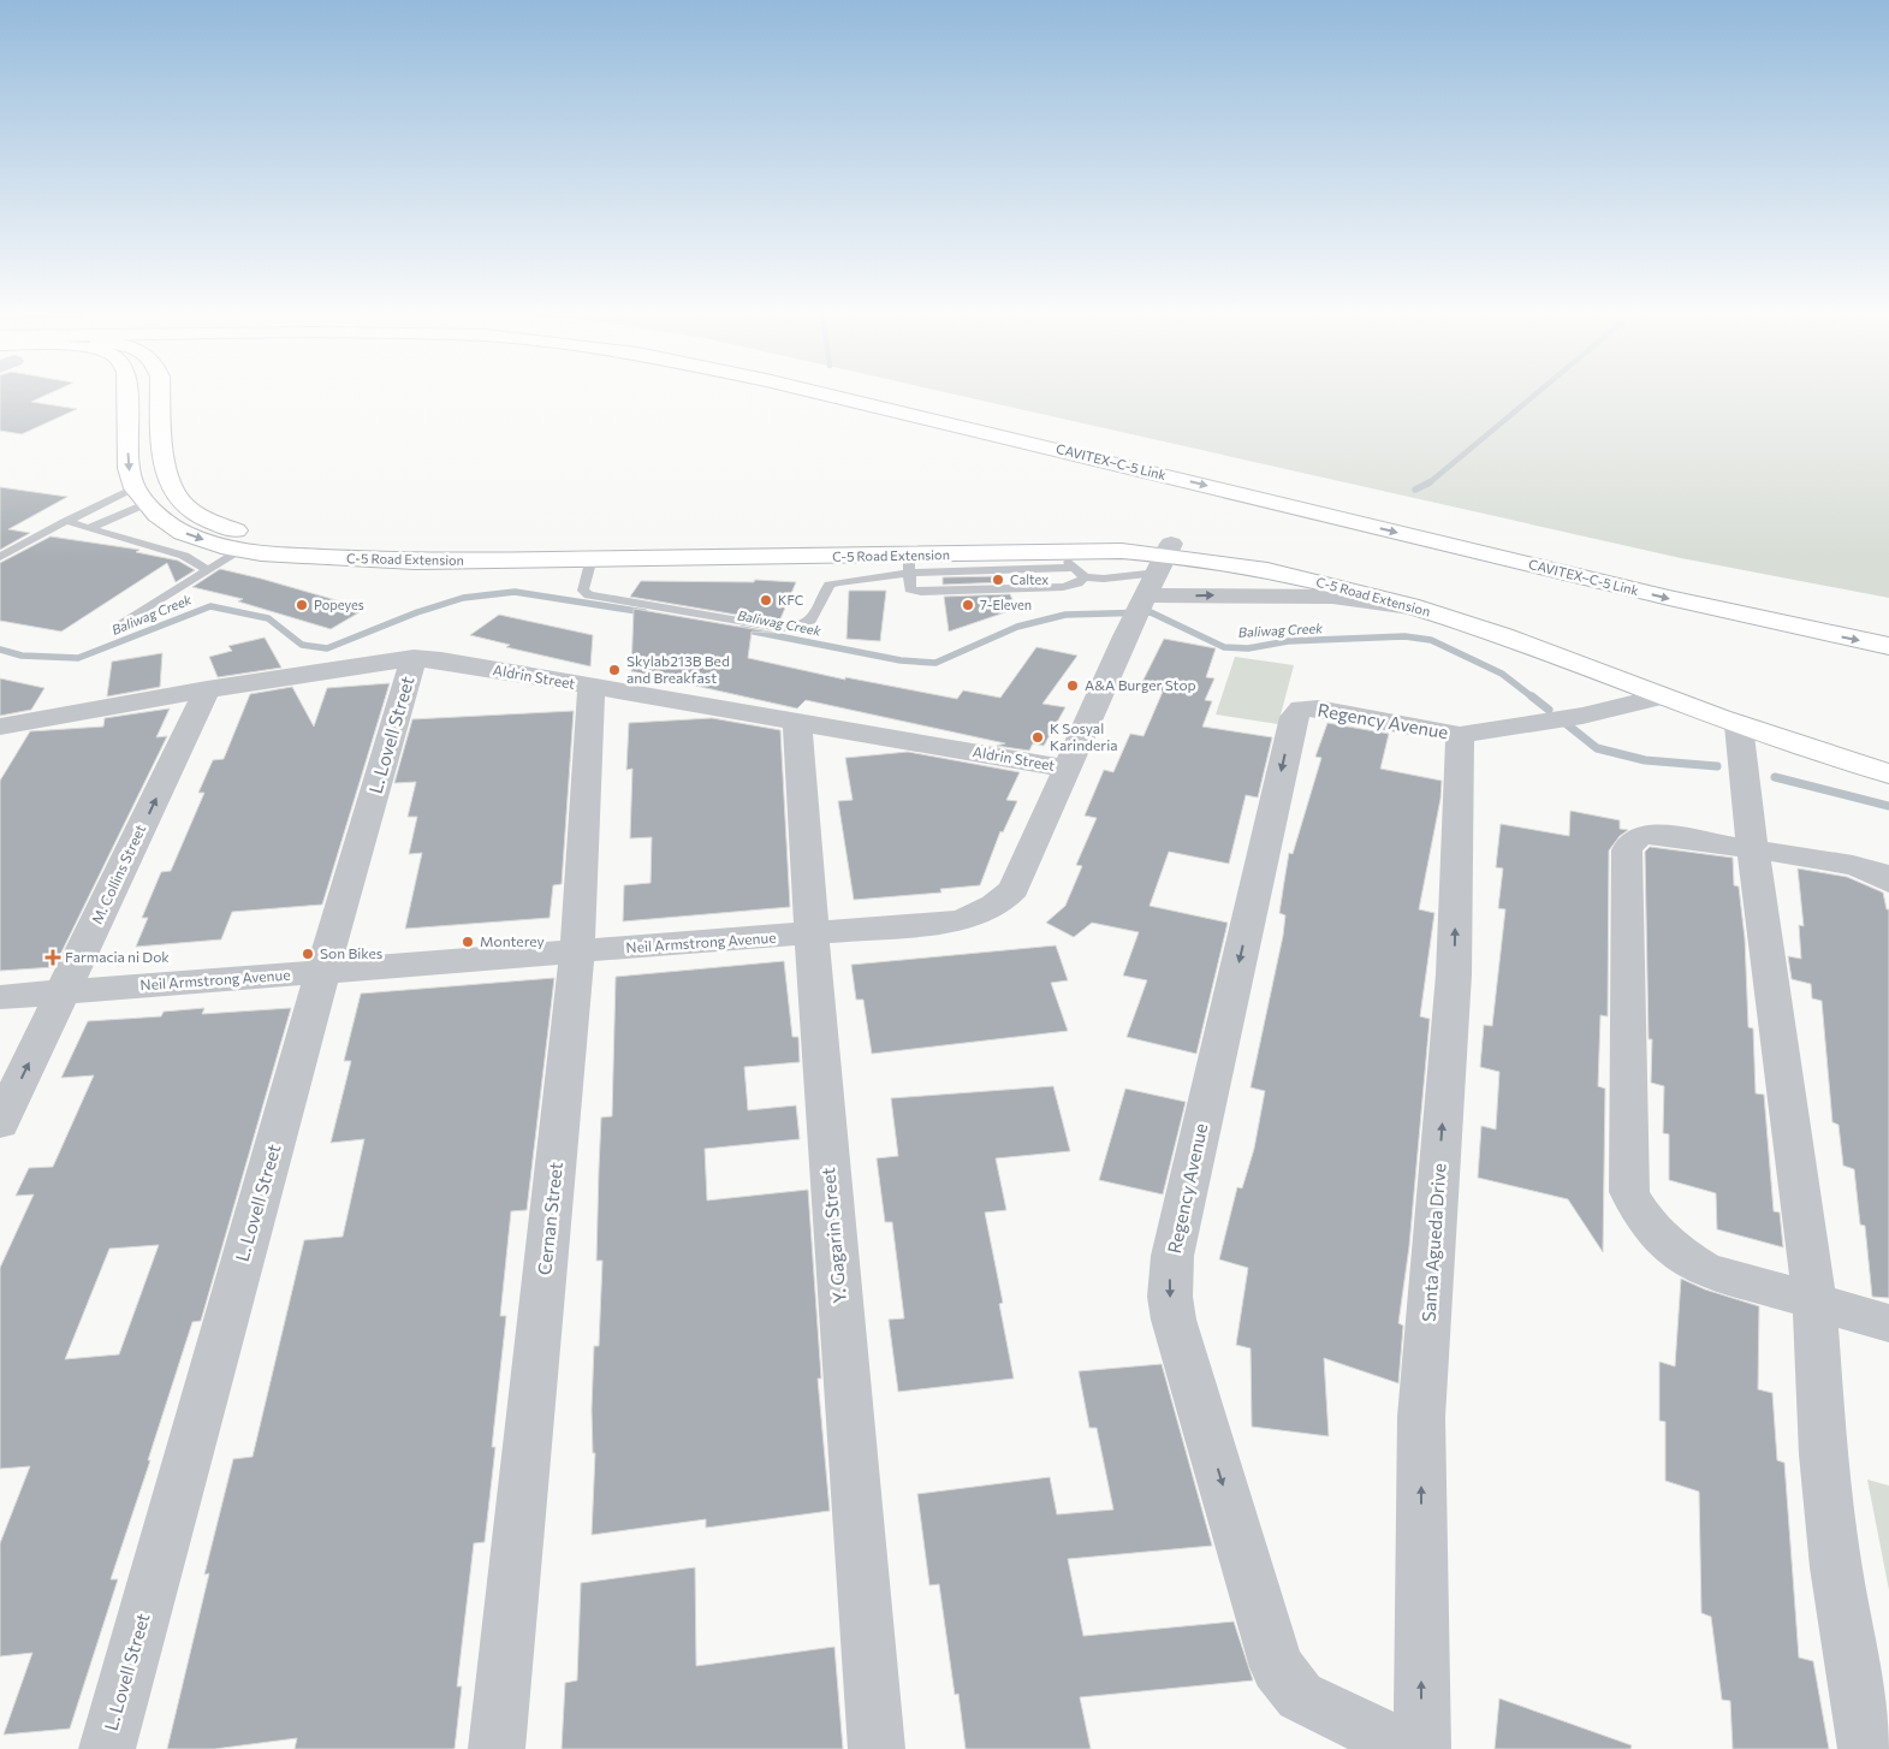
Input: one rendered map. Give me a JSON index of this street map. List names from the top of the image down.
{
  "streets": {
    "main road": ["CAVITEX–C-5 Link", "C-5 Road Extension"],
    "street": [
      "Aldrin Street",
      "Regency Avenue",
      "L. Lovell Street",
      "M. Collins Street",
      "Neil Armstrong Avenue",
      "Cernan Street",
      "Y. Gagarin Street",
      "Santa Agueda Drive"
    ]
  },
  "crossings": [
    ["C-5 Road Extension", "Neil Armstrong Avenue"],
    ["Aldrin Street", "L. Lovell Street"],
    ["Aldrin Street", "M. Collins Street"],
    ["Aldrin Street", "Neil Armstrong Avenue"],
    ["Aldrin Street", "Cernan Street"],
    ["Aldrin Street", "Y. Gagarin Street"],
    ["Regency Avenue", "Santa Agueda Drive"],
    ["L. Lovell Street", "Neil Armstrong Avenue"],
    ["M. Collins Street", "Neil Armstrong Avenue"],
    ["Neil Armstrong Avenue", "Cernan Street"],
    ["Neil Armstrong Avenue", "Y. Gagarin Street"]
  ],
  "one_way": ["M. Collins Street", "Santa Agueda Drive"],
  "water": ["Baliwag Creek"],
  "places": {
    "other": [
      "Caltex",
      "KFC",
      "Popeyes",
      "7-Eleven",
      "Skylab213B Bed and Breakfast",
      "A&A Burger Stop",
      "K Sosyal Karinderia",
      "Monterey",
      "Son Bikes"
    ],
    "health": ["Farmacia ni Dok"]
  }
}
